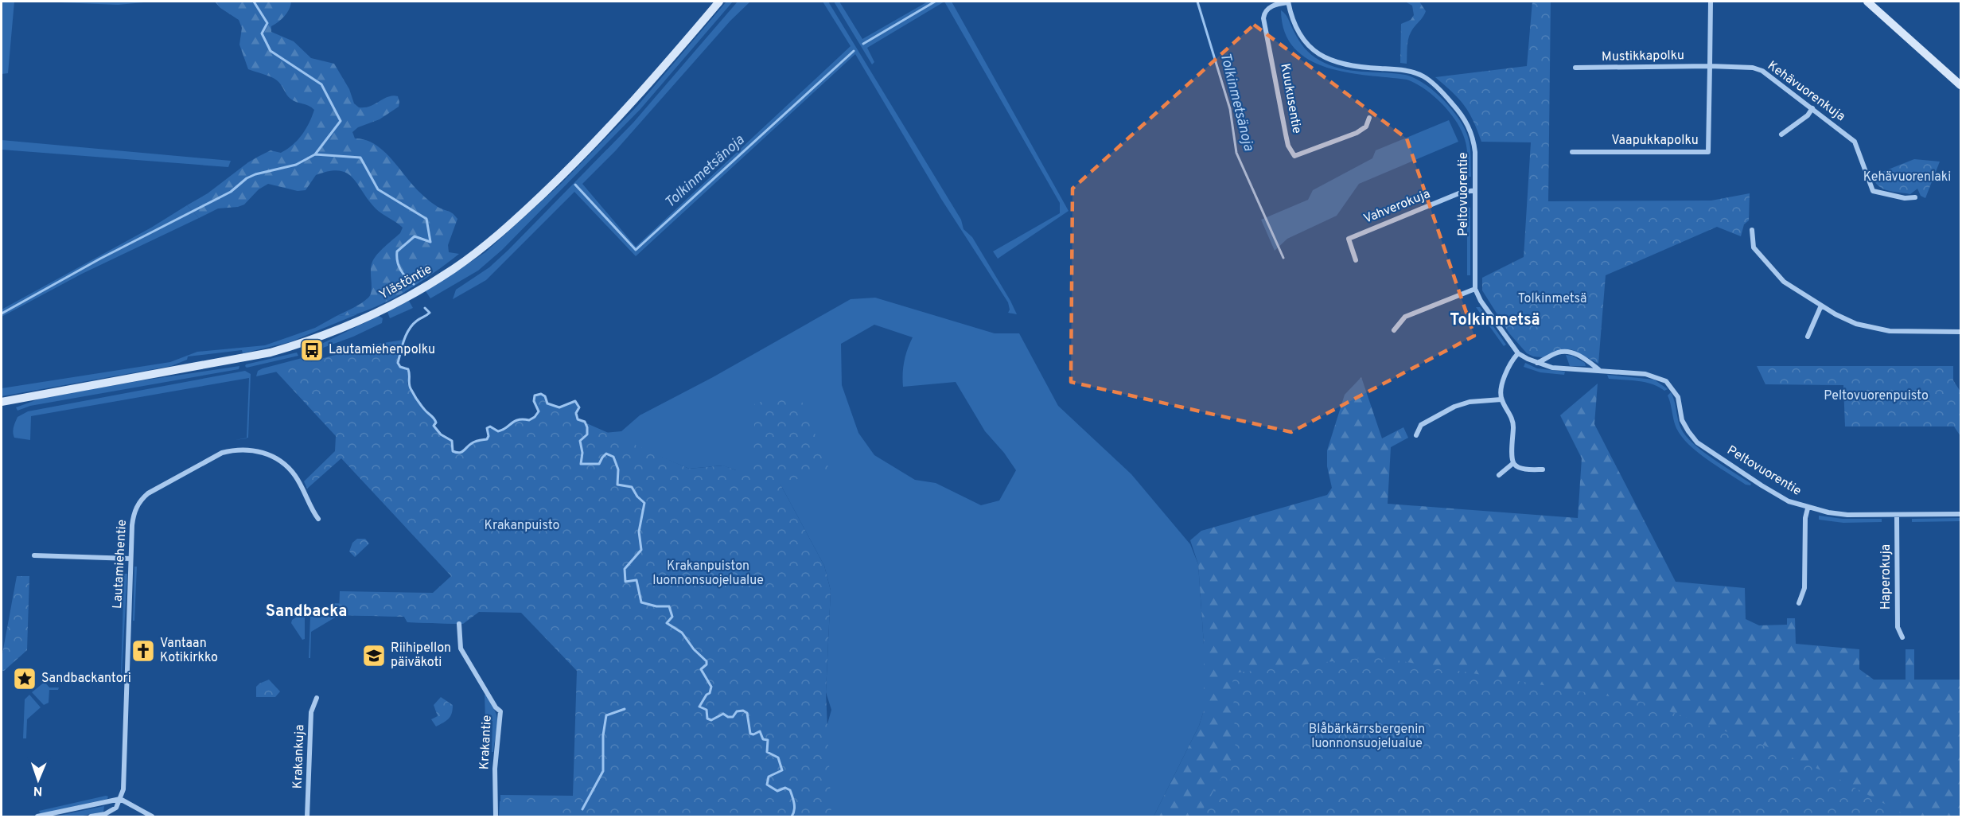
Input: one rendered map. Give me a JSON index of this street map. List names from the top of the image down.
{
  "streets": {
    "main road": ["Ylästöntie"],
    "street": [
      "Mustikkapolku",
      "Kehävuorenkuja",
      "Kuukusentie",
      "Vaapukkapolku",
      "Peltovuorentie",
      "Vahverokuja",
      "Lautamiehentie",
      "Haperokuja",
      "Krakantie",
      "Krakankuja"
    ]
  },
  "crossings": [
    ["Mustikkapolku", "Kehävuorenkuja"],
    ["Mustikkapolku", "Vaapukkapolku"],
    ["Kehävuorenkuja", "Vaapukkapolku"],
    ["Kuukusentie", "Peltovuorentie"],
    ["Peltovuorentie", "Vahverokuja"],
    ["Peltovuorentie", "Haperokuja"]
  ],
  "districts": ["Tolkinmetsä", "Sandbacka"],
  "water": ["Tolkinmetsänoja"],
  "parks": [
    "Kehävuorenlaki",
    "Tolkinmetsä",
    "Peltovuorenpuisto",
    "Krakanpuisto",
    "Krakanpuiston luonnonsuojelualue",
    "Blåbärkärrsbergenin luonnonsuojelualue"
  ],
  "places": {
    "bus stop": ["Lautamiehenpolku"],
    "church": ["Vantaan Kotikirkko"],
    "school or university": ["Riihipellon päiväkoti"],
    "place": ["Sandbackantori"]
  },
  "north": "bottom"
}
